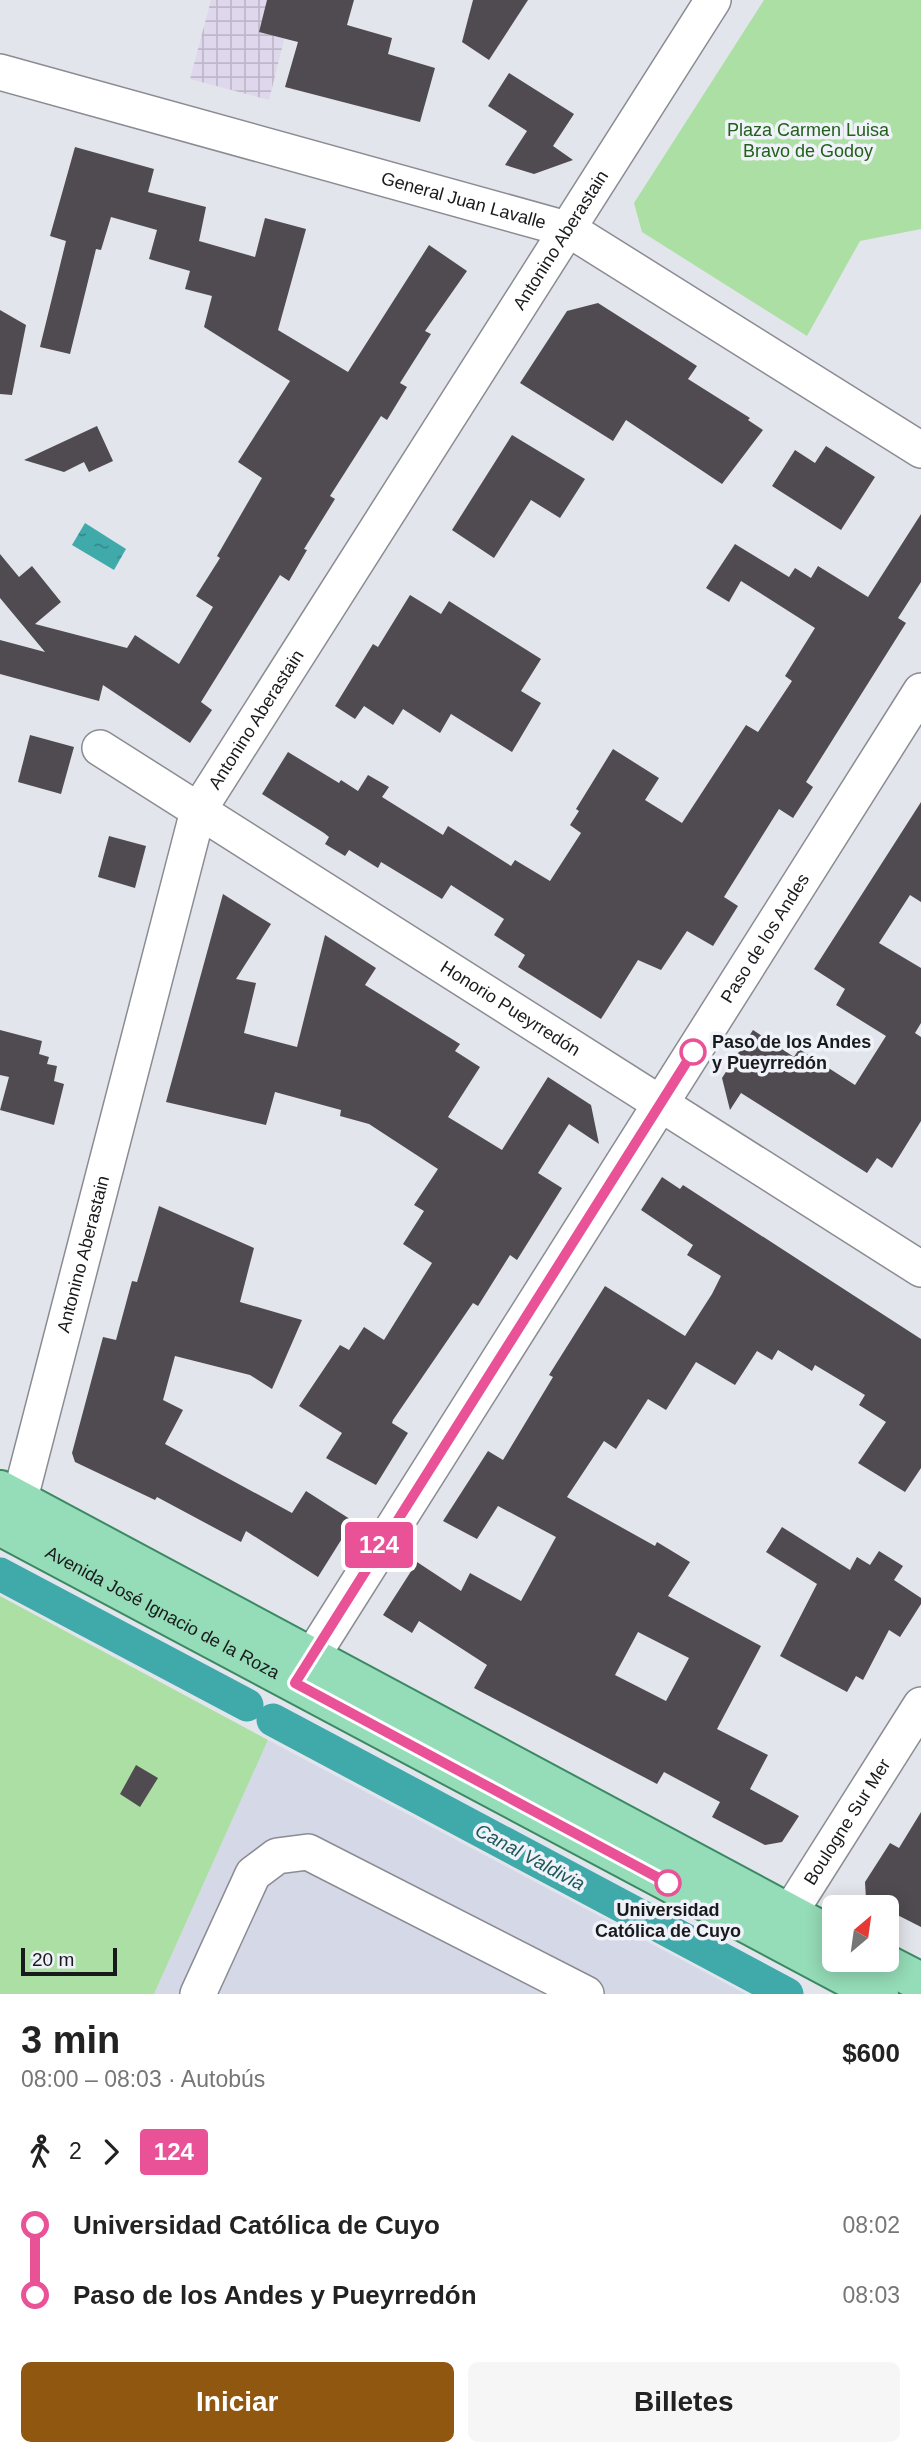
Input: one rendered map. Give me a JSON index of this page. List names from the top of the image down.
{
  "streets": {
    "main road": ["Avenida José Ignacio de la Roza"],
    "street": [
      "General Juan Lavalle",
      "Antonino Aberastain",
      "Paso de los Andes",
      "Honorio Pueyrredón",
      "Boulogne Sur Mer"
    ]
  },
  "crossings": [
    ["General Juan Lavalle", "Antonino Aberastain"],
    ["Antonino Aberastain", "Honorio Pueyrredón"],
    ["Antonino Aberastain", "Avenida José Ignacio de la Roza"],
    ["Paso de los Andes", "Honorio Pueyrredón"],
    ["Paso de los Andes", "Avenida José Ignacio de la Roza"],
    ["Avenida José Ignacio de la Roza", "Boulogne Sur Mer"]
  ],
  "water": ["Canal Valdivia"],
  "parks": ["Plaza Carmen Luisa Bravo de Godoy"],
  "places": ["Paso de los Andes y Pueyrredón", "Universidad Católica de Cuyo"],
  "lines": ["bus line 124"],
  "scale_bar": "20 m",
  "north": "top right",
  "page": {
    "on_map": "124",
    "scale": "20 m",
    "heading": ["3 min", "08:00 – 08:03 · Autobús", "$600"],
    "legs": ["2", "124"],
    "list": [
      {
        "name": "Universidad Católica de Cuyo",
        "value": "08:02"
      },
      {
        "name": "Paso de los Andes y Pueyrredón",
        "value": "08:03"
      }
    ],
    "buttons": ["Iniciar", "Billetes"]
  }
}
